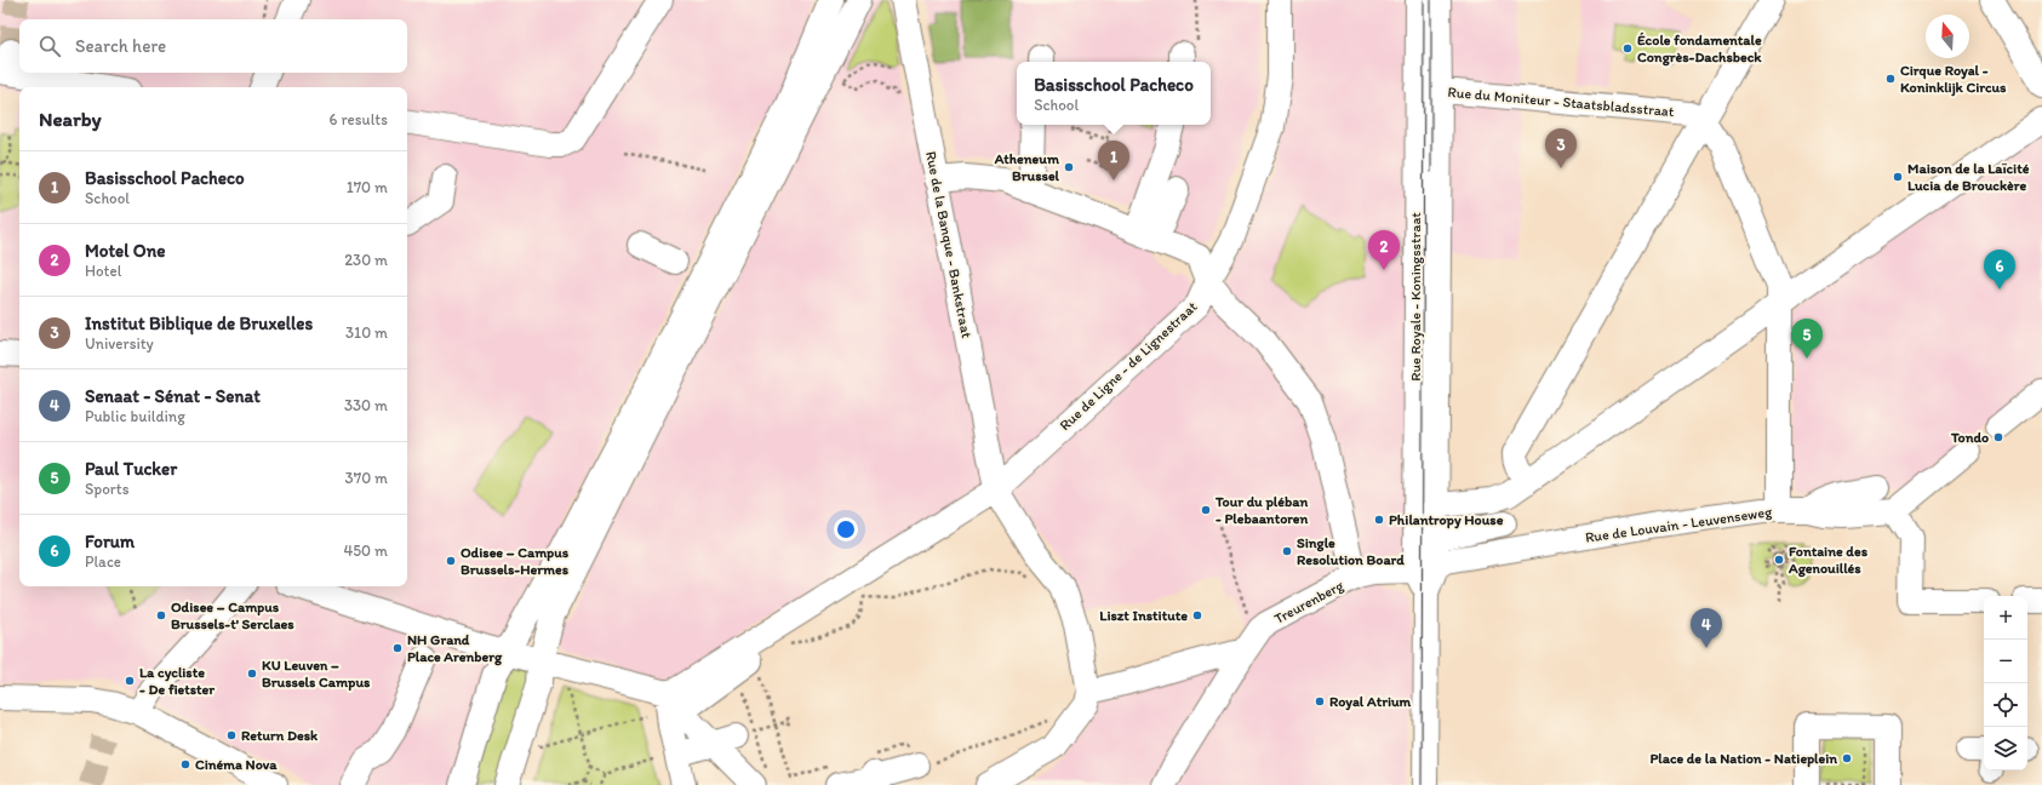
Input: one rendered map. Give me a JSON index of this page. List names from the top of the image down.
{
  "streets": {
    "street": [
      "Rue du Moniteur - Staatsbladsstraat",
      "Rue de la Banque - Bankstraat",
      "Rue Royale - Koningsstraat",
      "Rue de Ligne - de Lignestraat",
      "Rue de Louvain - Leuvenseweg",
      "Treurenberg"
    ]
  },
  "crossings": [
    ["Rue du Moniteur - Staatsbladsstraat", "Rue Royale - Koningsstraat"],
    ["Rue de la Banque - Bankstraat", "Rue de Ligne - de Lignestraat"],
    ["Rue Royale - Koningsstraat", "Rue de Louvain - Leuvenseweg"],
    ["Rue Royale - Koningsstraat", "Treurenberg"],
    ["Rue de Louvain - Leuvenseweg", "Treurenberg"]
  ],
  "places": [
    "École fondamentale Congrès-Dachsbeck",
    "Cirque Royal - Koninklijk Circus",
    "Atheneum Brussel",
    "Maison de la Laïcité Lucia de Brouckère",
    "Tondo",
    "Tour du pléban - Plebaantoren",
    "Philantropy House",
    "Single Resolution Board",
    "Fontaine des Agenouillés",
    "Odisee – Campus Brussels-Hermes",
    "Odisee – Campus Brussels-t' Serclaes",
    "Liszt Institute",
    "NH Grand Place Arenberg",
    "KU Leuven – Brussels Campus",
    "La cycliste - De fietster",
    "Royal Atrium",
    "Return Desk",
    "Place de la Nation - Natieplein",
    "Cinéma Nova"
  ],
  "north": "top",
  "page": {
    "search": "Search here",
    "popup": ["Basisschool Pacheco", "School"],
    "heading": ["Nearby", "6 results"],
    "pins": [
      "3",
      "1",
      "2",
      "6",
      "5",
      "4"
    ],
    "list": [
      {
        "mark": "1",
        "name": "Basisschool Pacheco",
        "note": "School",
        "value": "170 m"
      },
      {
        "mark": "2",
        "name": "Motel One",
        "note": "Hotel",
        "value": "230 m"
      },
      {
        "mark": "3",
        "name": "Institut Biblique de Bruxelles",
        "note": "University",
        "value": "310 m"
      },
      {
        "mark": "4",
        "name": "Senaat - Sénat - Senat",
        "note": "Public building",
        "value": "330 m"
      },
      {
        "mark": "5",
        "name": "Paul Tucker",
        "note": "Sports",
        "value": "370 m"
      },
      {
        "mark": "6",
        "name": "Forum",
        "note": "Place",
        "value": "450 m"
      }
    ],
    "map_buttons": ["+", "−"]
  }
}
